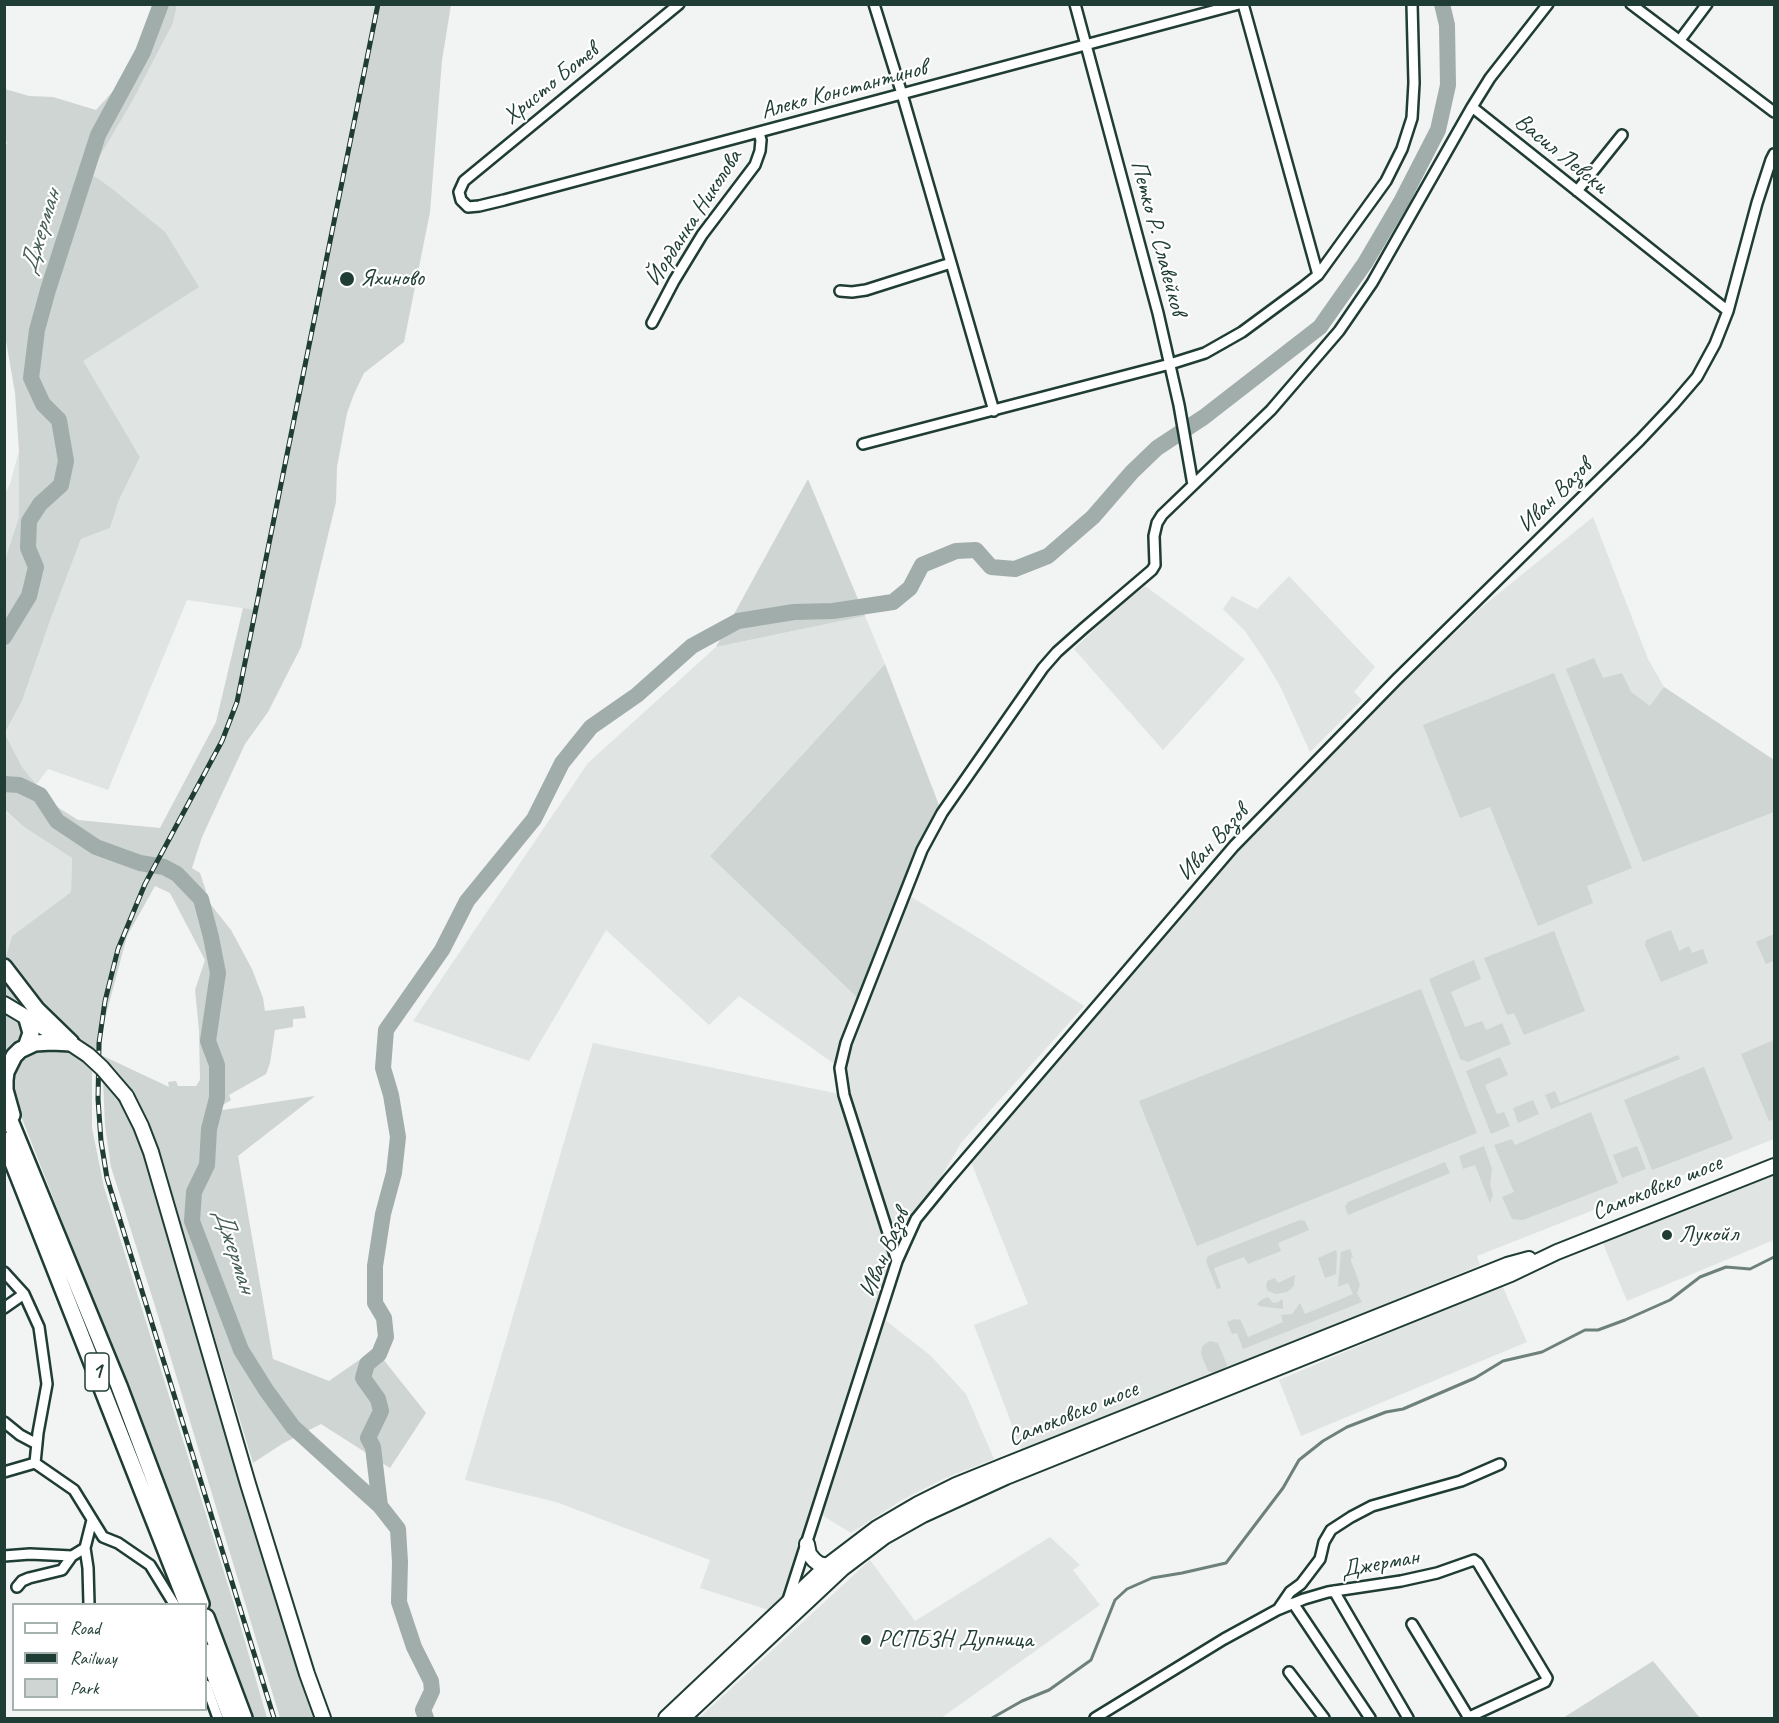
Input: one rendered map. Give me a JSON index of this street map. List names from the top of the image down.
{
  "streets": {
    "main road": ["Самоковско шосе", "1"],
    "street": [
      "Христо Ботев",
      "Алеко Константинов",
      "Васил Левски",
      "Йорданка Николова",
      "Петко Р. Славейков",
      "Иван Вазов",
      "Джерман"
    ]
  },
  "crossings": [
    ["Христо Ботев", "Алеко Константинов"],
    ["Алеко Константинов", "Йорданка Николова"],
    ["Алеко Константинов", "Петко Р. Славейков"],
    ["Васил Левски", "Иван Вазов"],
    ["Иван Вазов", "Самоковско шосе"]
  ],
  "water": ["Джерман"],
  "places": ["Яхиново", "Лукойл", "РСПБЗН Дупница"],
  "legend": ["Road", "Railway", "Park"]
}
